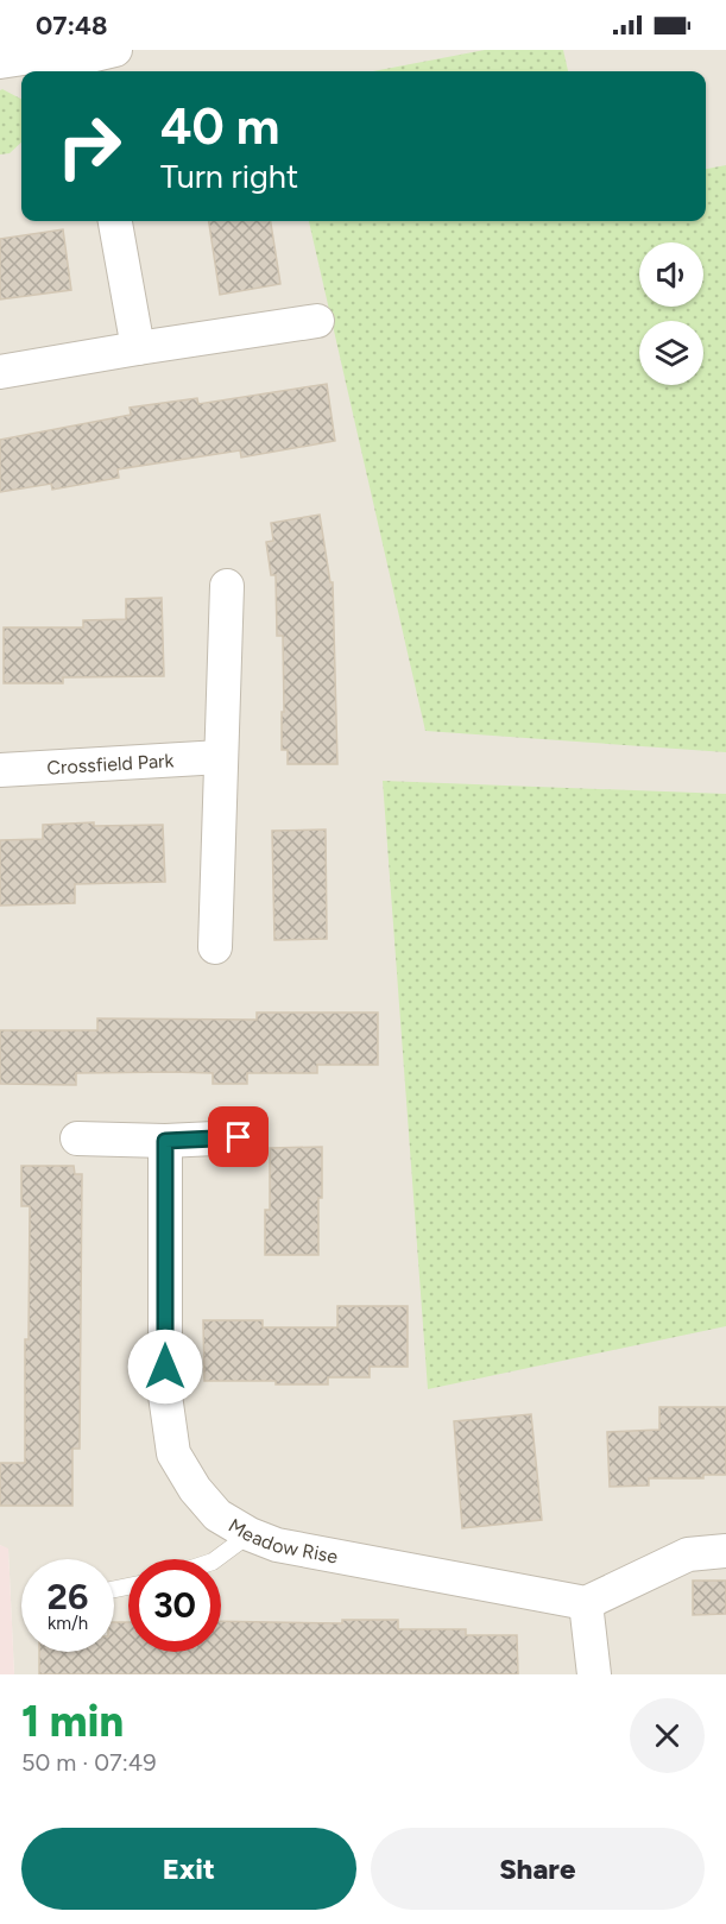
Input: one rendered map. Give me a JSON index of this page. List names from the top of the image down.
{
  "streets": {
    "street": ["Crossfield Park", "Meadow Rise"]
  },
  "page": {
    "status": "07:48",
    "turn": ["40 m", "Turn right"],
    "speed": "26 km/h",
    "limit": "30",
    "heading": ["1 min", "50 m · 07:49"],
    "buttons": ["Exit", "Share"]
  }
}
